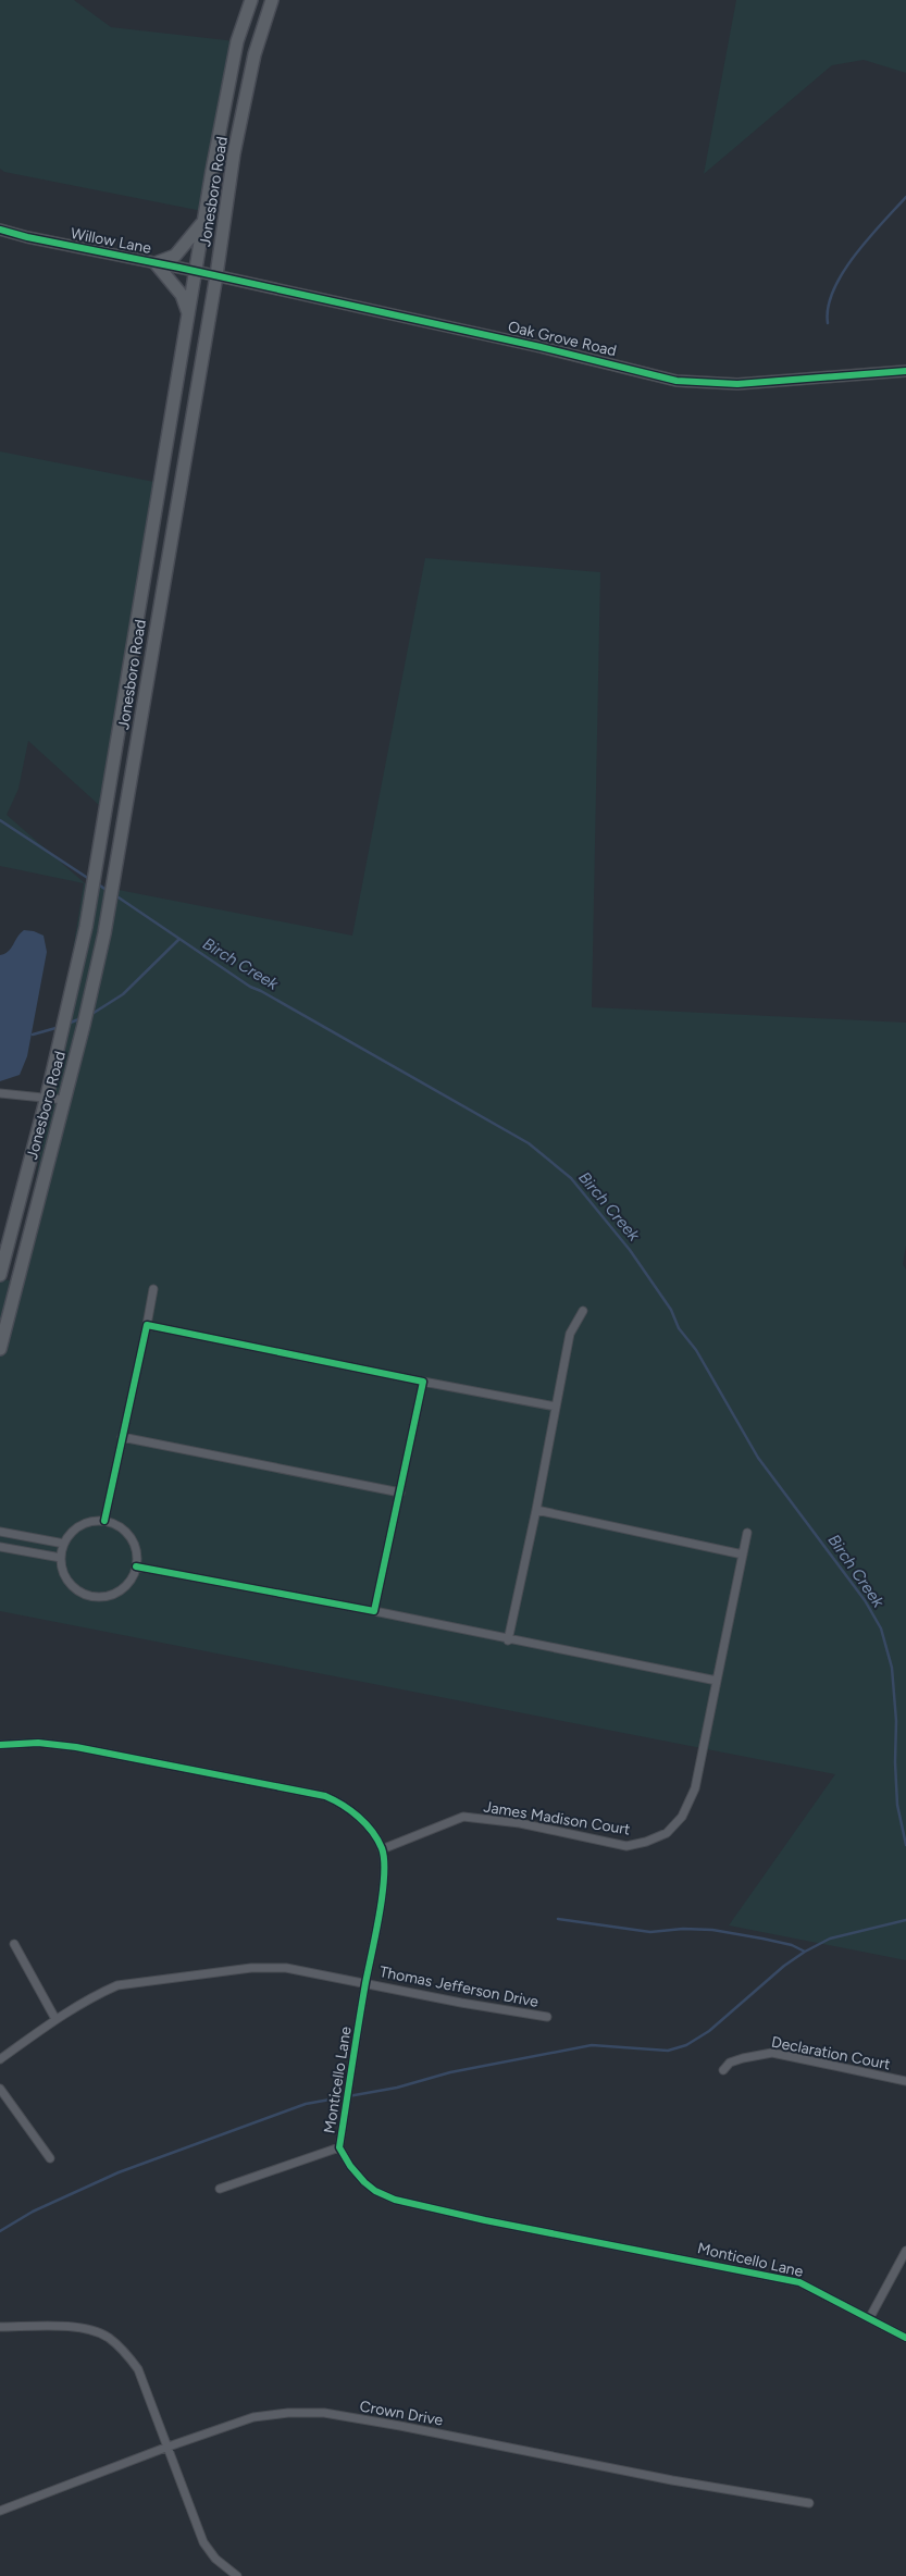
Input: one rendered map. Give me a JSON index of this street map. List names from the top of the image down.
{
  "streets": {
    "main road": ["Jonesboro Road"],
    "street": [
      "Willow Lane",
      "Oak Grove Road",
      "James Madison Court",
      "Thomas Jefferson Drive",
      "Declaration Court",
      "Monticello Lane",
      "Crown Drive"
    ]
  },
  "crossings": [
    ["Jonesboro Road", "Willow Lane"],
    ["Jonesboro Road", "Oak Grove Road"],
    ["Willow Lane", "Oak Grove Road"],
    ["James Madison Court", "Monticello Lane"],
    ["Thomas Jefferson Drive", "Monticello Lane"]
  ],
  "water": ["Birch Creek"]
}
